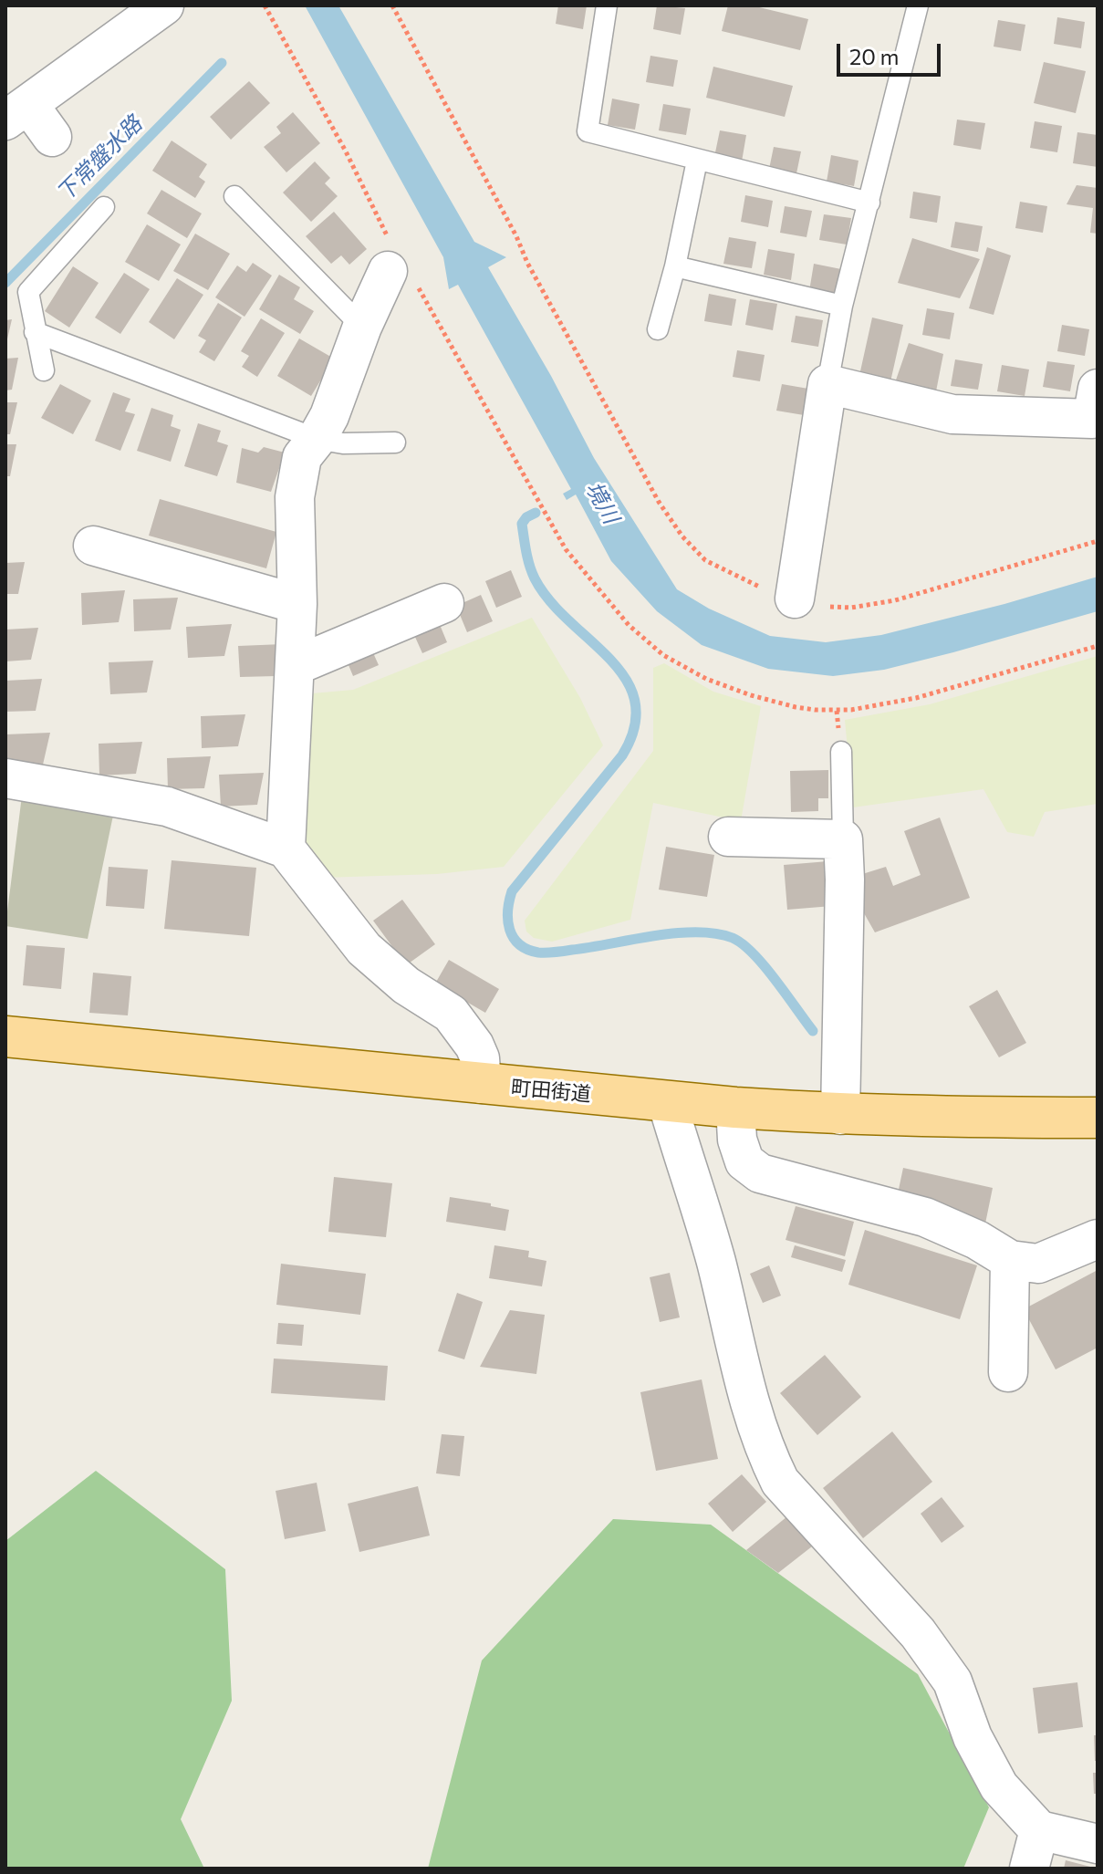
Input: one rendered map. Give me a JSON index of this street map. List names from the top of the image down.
{
  "streets": {
    "main road": ["町田街道"]
  },
  "water": ["下常盤水路", "境川"],
  "scale_bar": "20 m"
}
